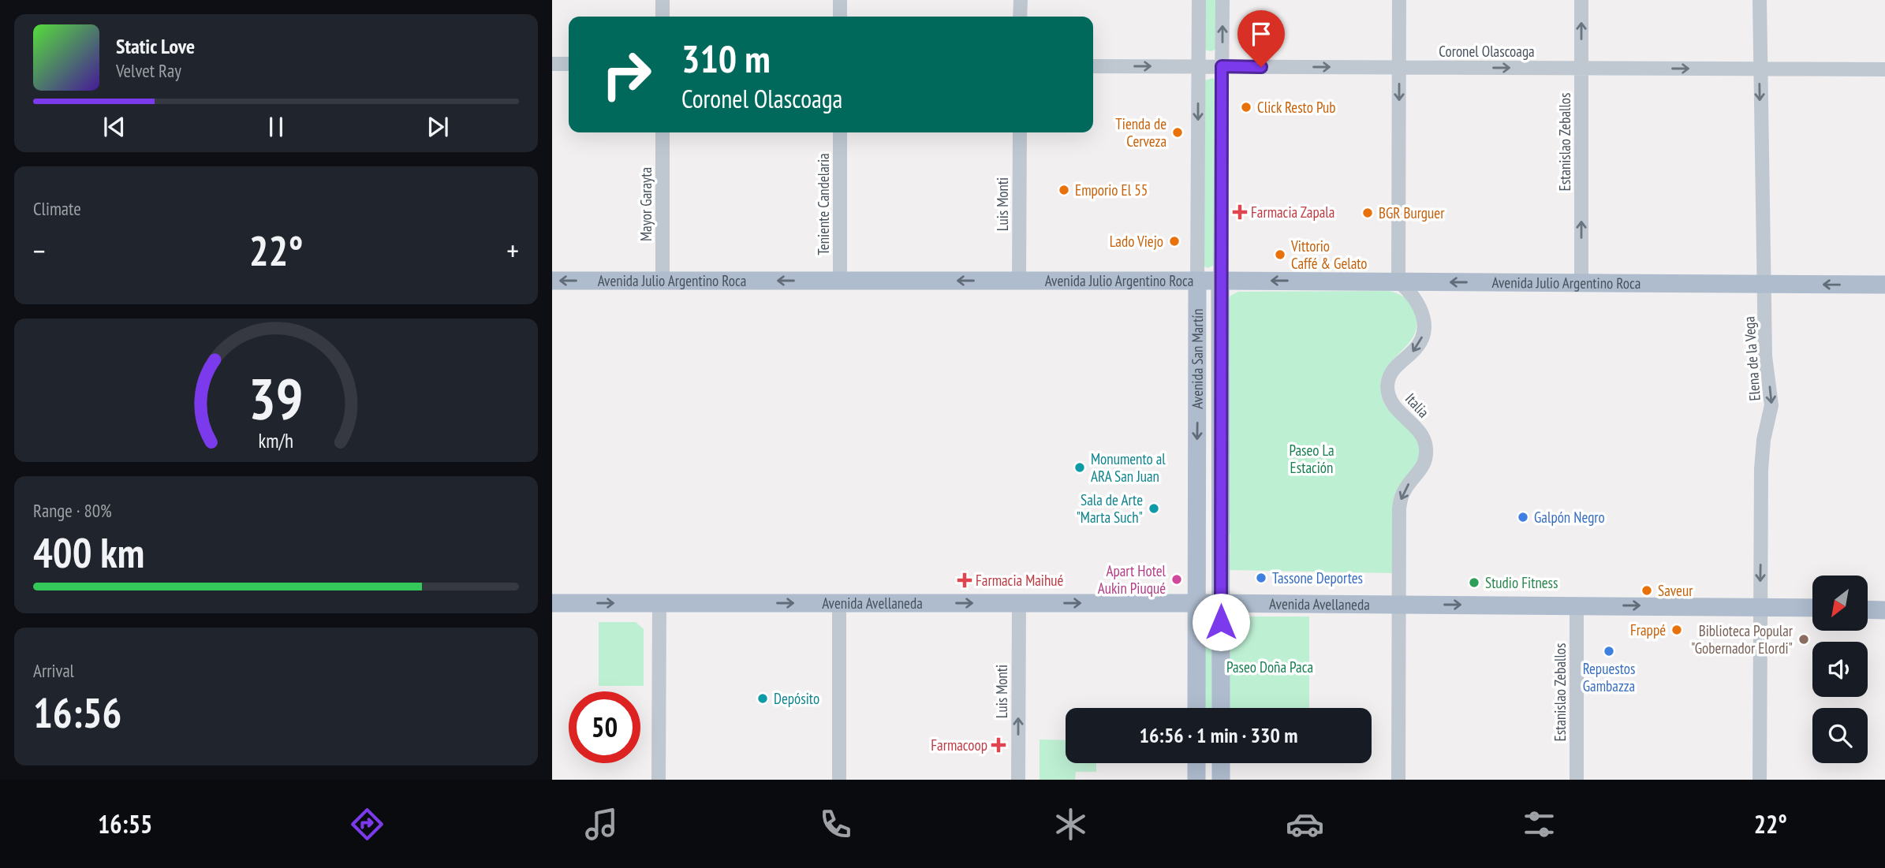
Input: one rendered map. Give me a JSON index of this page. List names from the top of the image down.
{
  "streets": {
    "main road": ["Avenida Julio Argentino Roca", "Avenida San Martín", "Avenida Avellaneda"],
    "street": [
      "Coronel Olascoaga",
      "Estanislao Zeballos",
      "Mayor Garayta",
      "Teniente Candelaria",
      "Luis Monti",
      "Elena de la Vega",
      "Italia"
    ]
  },
  "crossings": [
    ["Coronel Olascoaga", "Estanislao Zeballos"],
    ["Coronel Olascoaga", "Avenida San Martín"],
    ["Coronel Olascoaga", "Elena de la Vega"],
    ["Estanislao Zeballos", "Avenida Julio Argentino Roca"],
    ["Estanislao Zeballos", "Avenida Avellaneda"],
    ["Mayor Garayta", "Avenida Julio Argentino Roca"],
    ["Teniente Candelaria", "Avenida Julio Argentino Roca"],
    ["Luis Monti", "Avenida Julio Argentino Roca"],
    ["Luis Monti", "Avenida Avellaneda"],
    ["Avenida Julio Argentino Roca", "Avenida San Martín"],
    ["Avenida Julio Argentino Roca", "Elena de la Vega"],
    ["Avenida Julio Argentino Roca", "Italia"],
    ["Avenida San Martín", "Avenida Avellaneda"],
    ["Elena de la Vega", "Avenida Avellaneda"],
    ["Italia", "Avenida Avellaneda"]
  ],
  "one_way": [
    "Coronel Olascoaga",
    "Estanislao Zeballos",
    "Luis Monti",
    "Avenida Julio Argentino Roca",
    "Elena de la Vega",
    "Italia",
    "Avenida Avellaneda"
  ],
  "parks": ["Paseo La Estación", "Paseo Doña Paca"],
  "places": {
    "other": [
      "Click Resto Pub",
      "Tienda de Cerveza",
      "Emporio El 55",
      "BGR Burguer",
      "Lado Viejo",
      "Vittorio Caffé & Gelato",
      "Monumento al ARA San Juan",
      "Sala de Arte \"Marta Such\"",
      "Galpón Negro",
      "Tassone Deportes",
      "Apart Hotel Aukin Piuqué",
      "Studio Fitness",
      "Saveur",
      "Frappé",
      "Biblioteca Popular \"Gobernador Elordi\"",
      "Repuestos Gambazza",
      "Depósito"
    ],
    "health": ["Farmacia Zapala", "Farmacia Maihué", "Farmacoop"]
  },
  "north": "bottom left",
  "page": {
    "turn": ["310 m", "Coronel Olascoaga"],
    "song": ["Static Love", "Velvet Ray"],
    "tile": [
      "Climate",
      ["Range · 80%", "400 km"],
      ["Arrival", "16:56"]
    ],
    "heat": ["−", "22°", "+"],
    "limit": "50",
    "trip": "16:56 · 1 min · 330 m",
    "tabs": ["16:55", "22°"],
    "gauge": ["39", "km/h"]
  }
}
